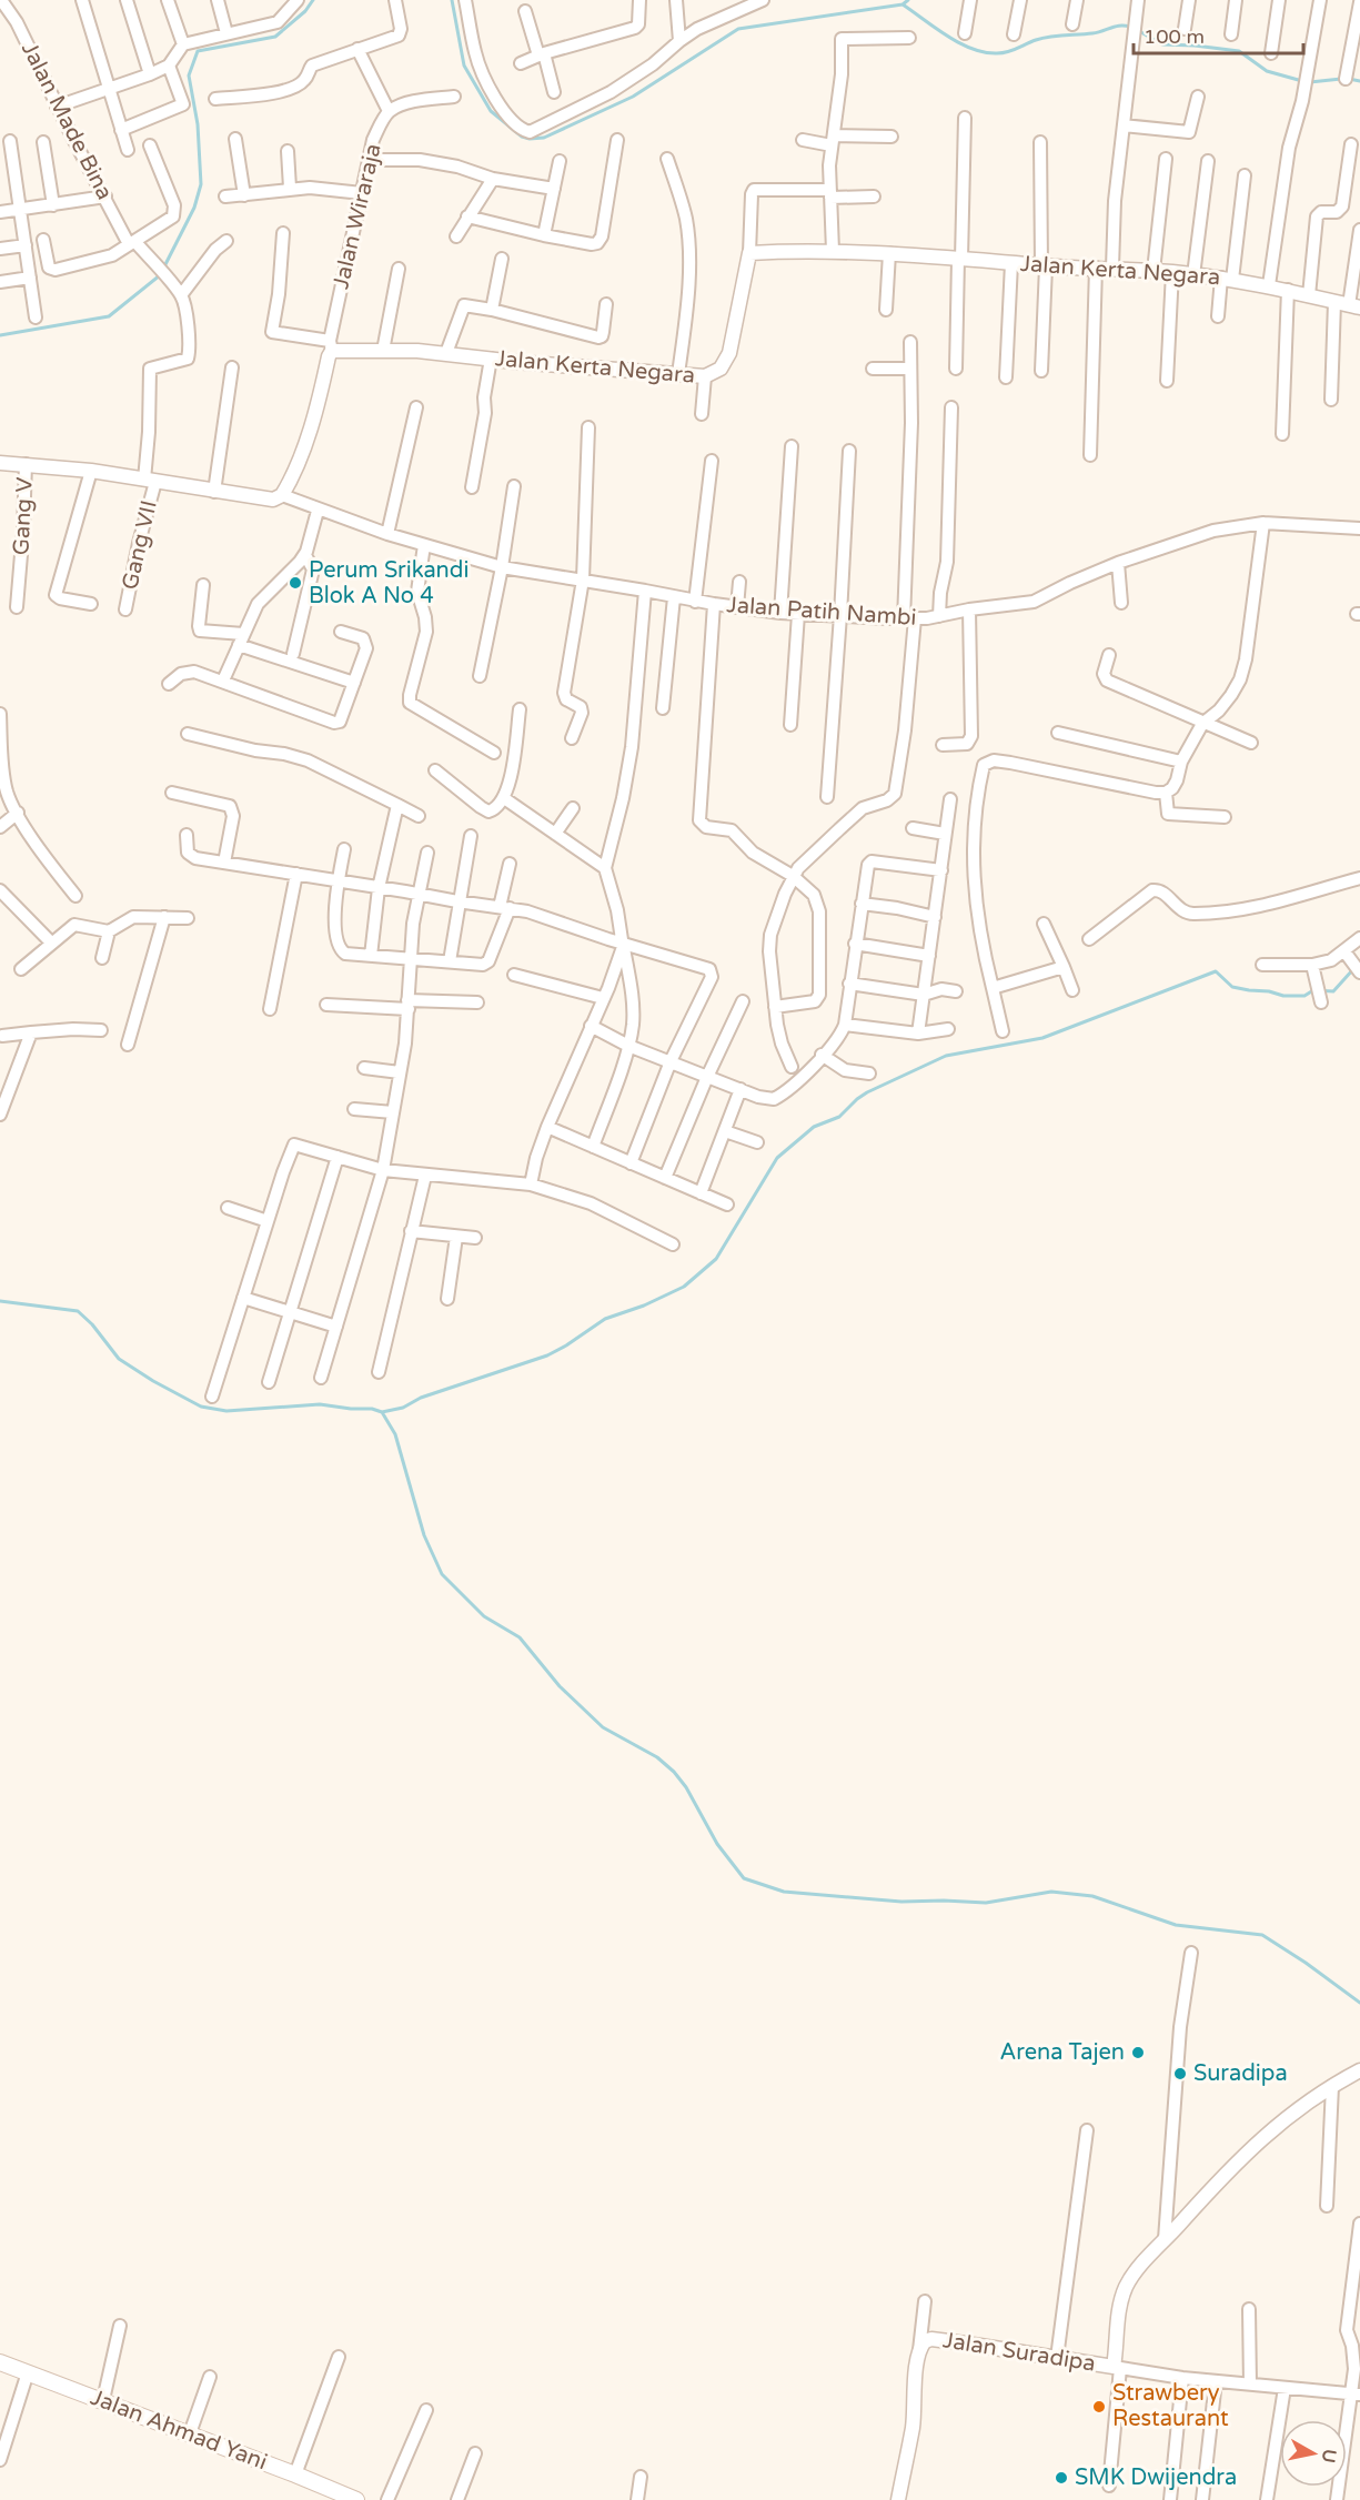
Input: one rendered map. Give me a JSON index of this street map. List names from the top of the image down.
{
  "streets": {
    "main road": ["Jalan Ahmad Yani"],
    "street": [
      "Jalan Made Bina",
      "Jalan Wiraraja",
      "Jalan Kerta Negara",
      "Gang V",
      "Gang VII",
      "Jalan Patih Nambi",
      "Jalan Suradipa"
    ]
  },
  "crossings": [
    ["Jalan Made Bina", "Gang VII"],
    ["Jalan Wiraraja", "Jalan Kerta Negara"]
  ],
  "places": [
    "Perum Srikandi Blok A No 4",
    "Arena Tajen",
    "Suradipa",
    "Strawbery Restaurant",
    "SMK Dwijendra"
  ],
  "scale_bar": "100 m",
  "north": "right"
}
